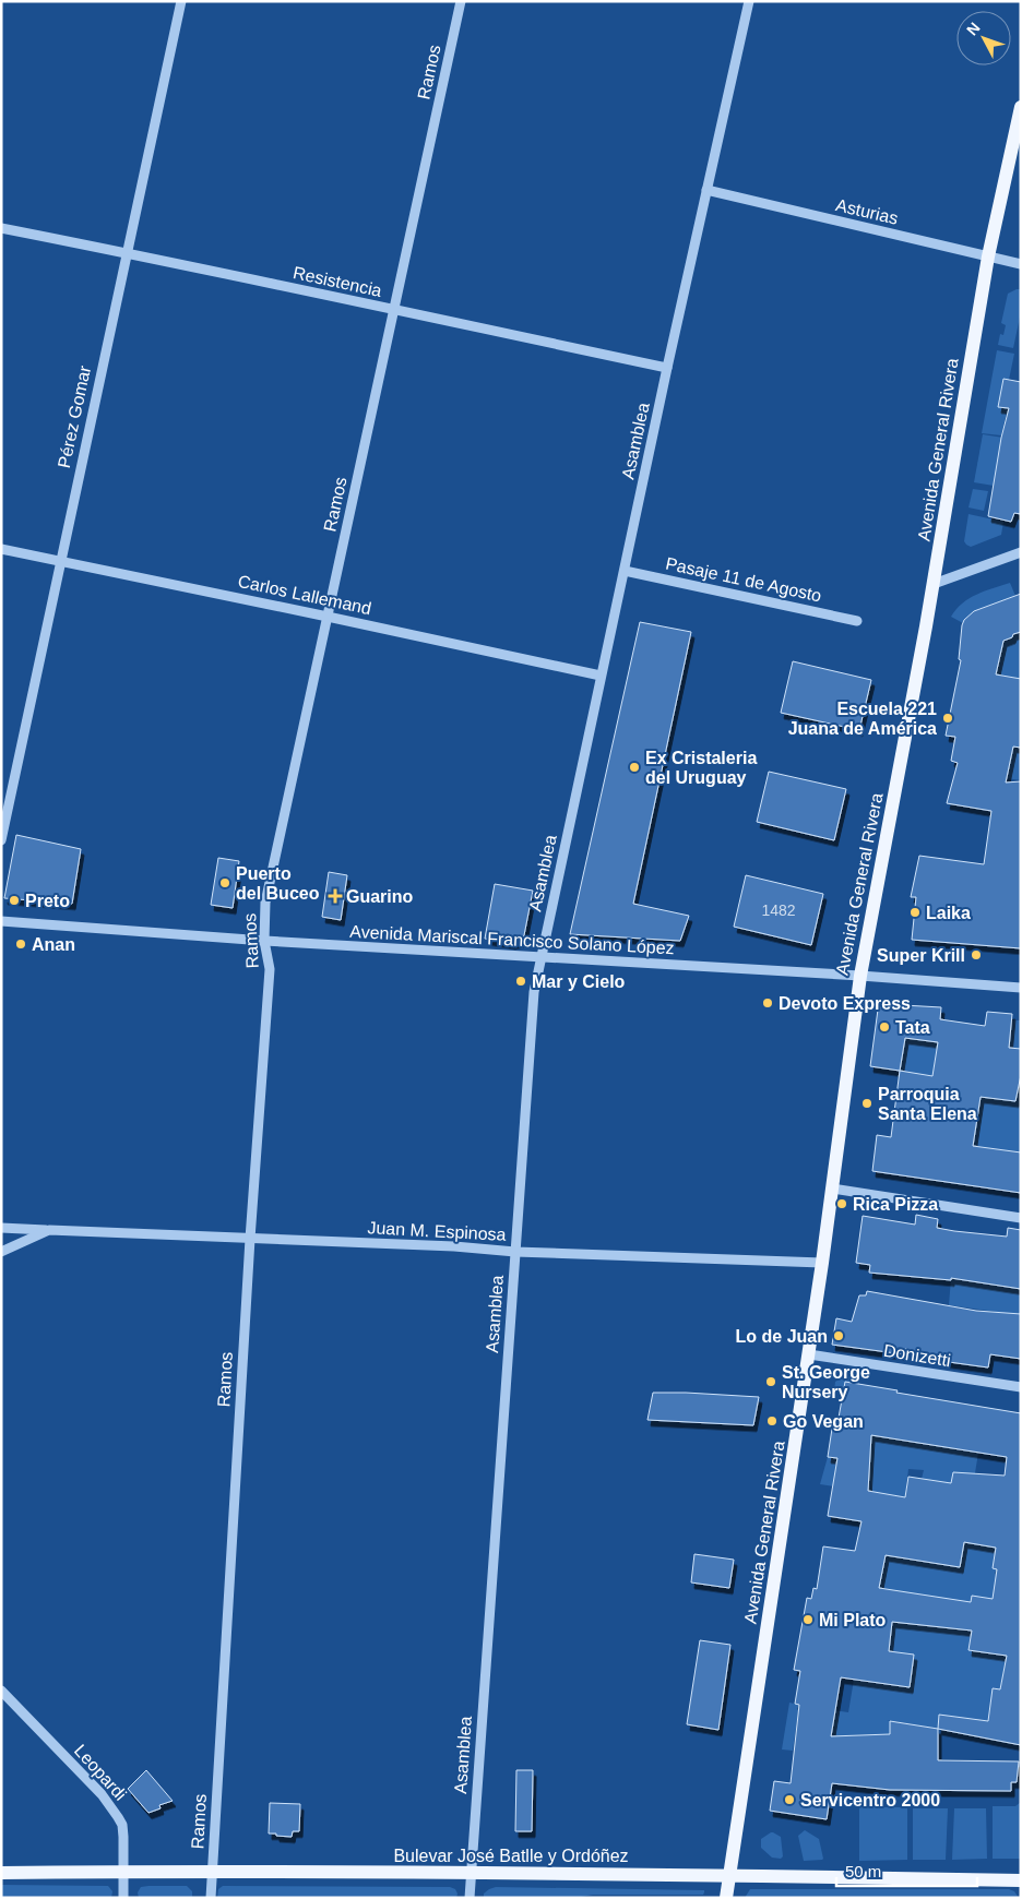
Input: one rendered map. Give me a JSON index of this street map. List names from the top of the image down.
{
  "streets": {
    "main road": ["Avenida General Rivera", "Bulevar José Batlle y Ordóñez"],
    "street": [
      "Ramos",
      "Asturias",
      "Resistencia",
      "Pérez Gomar",
      "Asamblea",
      "Pasaje 11 de Agosto",
      "Carlos Lallemand",
      "Avenida Mariscal Francisco Solano López",
      "Juan M. Espinosa",
      "Donizetti",
      "Leopardi"
    ]
  },
  "crossings": [
    ["Ramos", "Resistencia"],
    ["Ramos", "Carlos Lallemand"],
    ["Ramos", "Avenida Mariscal Francisco Solano López"],
    ["Ramos", "Juan M. Espinosa"],
    ["Ramos", "Bulevar José Batlle y Ordóñez"],
    ["Asturias", "Asamblea"],
    ["Asturias", "Avenida General Rivera"],
    ["Resistencia", "Pérez Gomar"],
    ["Resistencia", "Asamblea"],
    ["Pérez Gomar", "Carlos Lallemand"],
    ["Asamblea", "Pasaje 11 de Agosto"],
    ["Asamblea", "Carlos Lallemand"],
    ["Asamblea", "Avenida Mariscal Francisco Solano López"],
    ["Asamblea", "Juan M. Espinosa"],
    ["Asamblea", "Bulevar José Batlle y Ordóñez"],
    ["Avenida General Rivera", "Avenida Mariscal Francisco Solano López"],
    ["Avenida General Rivera", "Juan M. Espinosa"],
    ["Avenida General Rivera", "Donizetti"],
    ["Avenida General Rivera", "Bulevar José Batlle y Ordóñez"],
    ["Leopardi", "Bulevar José Batlle y Ordóñez"]
  ],
  "places": {
    "other": [
      "Escuela 221 Juana de América",
      "Ex Cristaleria del Uruguay",
      "Puerto del Buceo",
      "Preto",
      "Laika",
      "Anan",
      "Super Krill",
      "Mar y Cielo",
      "Devoto Express",
      "Tata",
      "Parroquia Santa Elena",
      "Rica Pizza",
      "Lo de Juan",
      "St. George Nursery",
      "Go Vegan",
      "Mi Plato",
      "Servicentro 2000"
    ],
    "health": ["Guarino"]
  },
  "house_numbers": ["1482"],
  "scale_bar": "50 m",
  "north": "top left"
}
